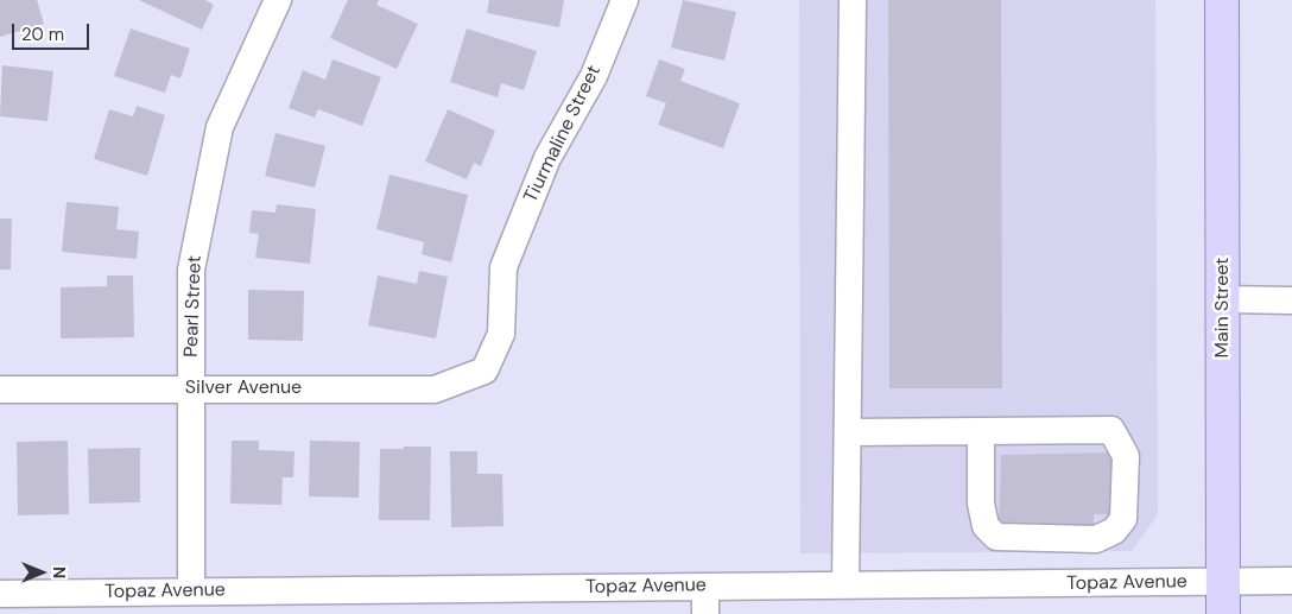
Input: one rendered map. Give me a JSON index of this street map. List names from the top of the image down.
{
  "streets": {
    "main road": ["Main Street"],
    "street": [
      "Tiurmaline Street",
      "Pearl Street",
      "Silver Avenue",
      "Topaz Avenue"
    ]
  },
  "crossings": [
    ["Tiurmaline Street", "Silver Avenue"],
    ["Pearl Street", "Silver Avenue"],
    ["Pearl Street", "Topaz Avenue"],
    ["Main Street", "Topaz Avenue"]
  ],
  "scale_bar": "20 m",
  "north": "right"
}
